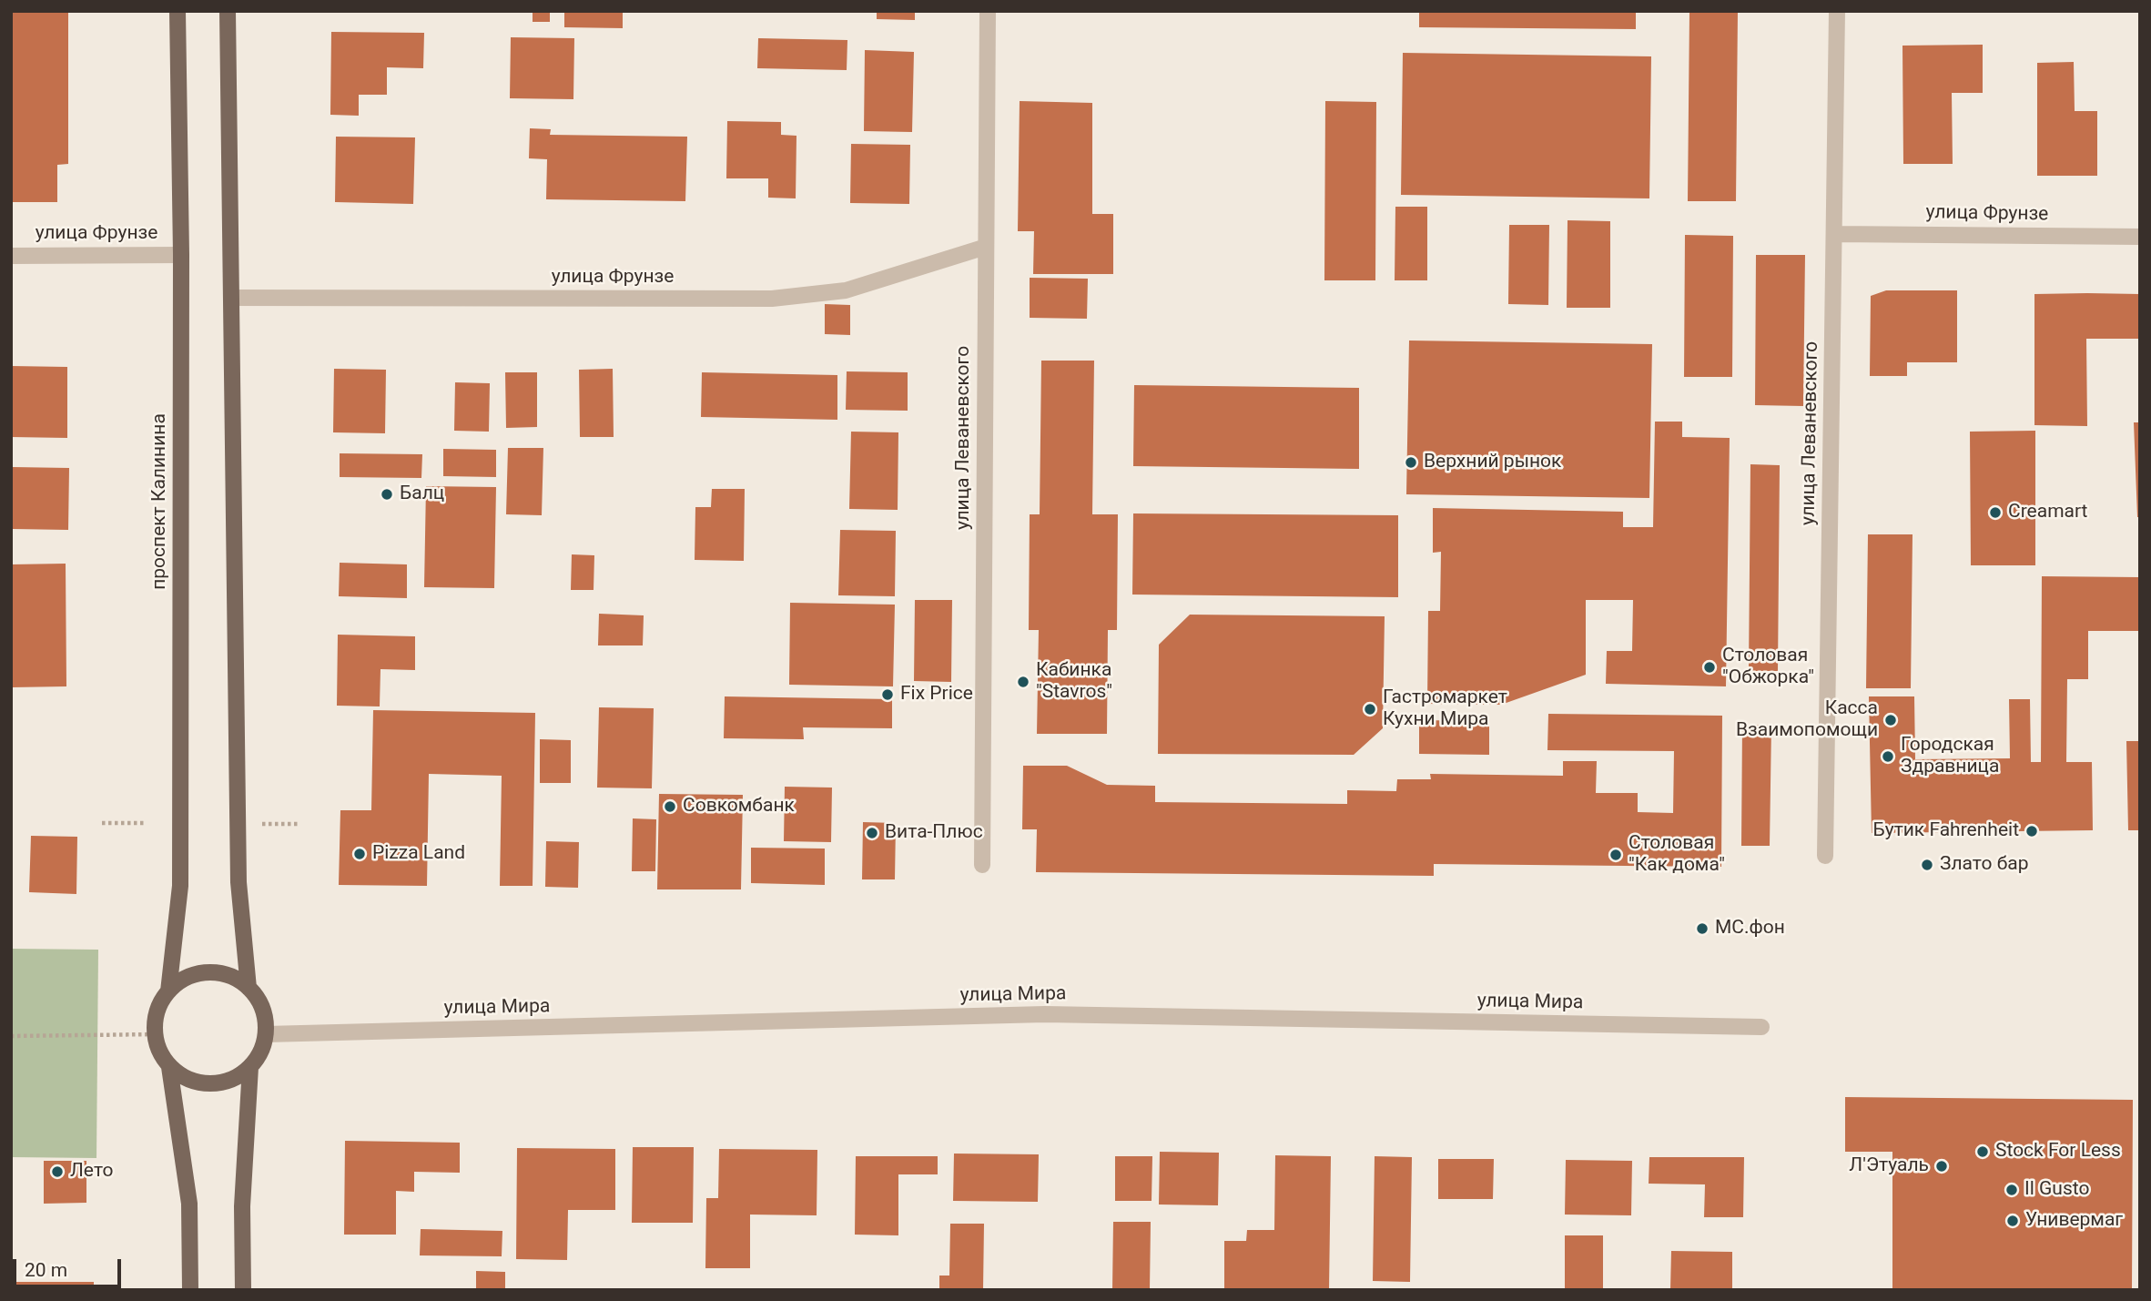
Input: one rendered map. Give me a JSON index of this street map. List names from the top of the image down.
{
  "streets": {
    "main road": ["проспект Калинина"],
    "street": ["улица Фрунзе", "улица Леваневского", "улица Мира"]
  },
  "crossings": [
    ["улица Фрунзе", "улица Леваневского"],
    ["улица Фрунзе", "проспект Калинина"],
    ["проспект Калинина", "улица Мира"]
  ],
  "places": [
    "Верхний рынок",
    "Балц",
    "Creamart",
    "Столовая \"Обжорка\"",
    "Кабинка \"Stavros\"",
    "Fix Price",
    "Гастромаркет Кухни Мира",
    "Касса Взаимопомощи",
    "Городская Здравница",
    "Совкомбанк",
    "Бутик Fahrenheit",
    "Вита-Плюс",
    "Pizza Land",
    "Столовая \"Как дома\"",
    "Злато бар",
    "МС.фон",
    "Stock For Less",
    "Л'Этуаль",
    "Лето",
    "Il Gusto",
    "Универмаг"
  ],
  "scale_bar": "20 m"
}
